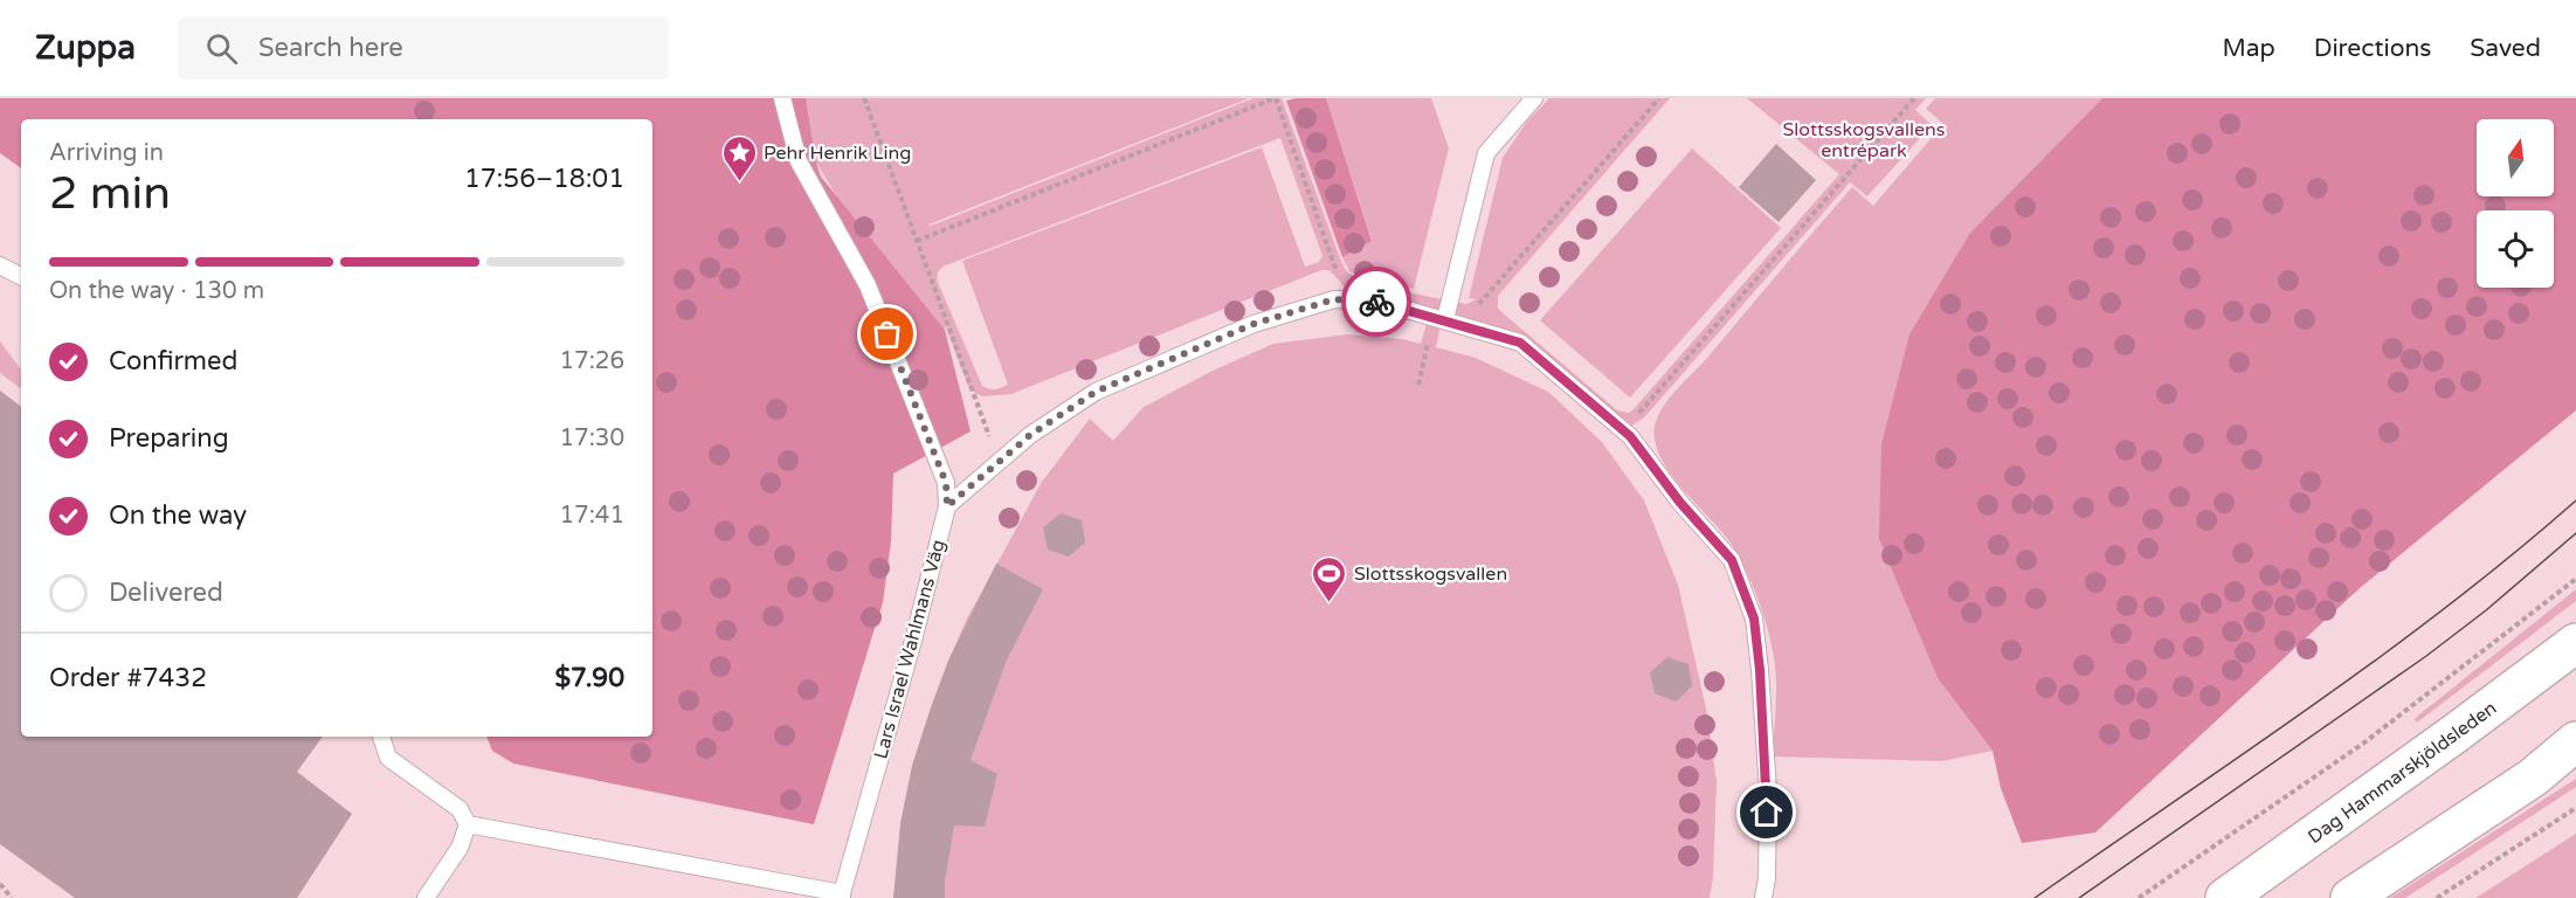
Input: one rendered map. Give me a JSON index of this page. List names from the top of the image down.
{
  "streets": {
    "main road": ["Dag Hammarskjöldsleden"],
    "lane": ["Lars Israel Wahlmans Väg"]
  },
  "parks": ["Slottsskogsvallens entrépark"],
  "places": {
    "place": ["Pehr Henrik Ling"],
    "sports": ["Slottsskogsvallen"]
  },
  "north": "top",
  "page": {
    "header": "Zuppa",
    "search": "Search here",
    "nav": ["Map", "Directions", "Saved"],
    "heading": ["2 min", "Arriving in", "17:56–18:01"],
    "panel": ["Order #7432", "$7.90"],
    "bar": "On the way · 130 m",
    "list": [
      ["Confirmed", "17:26"],
      ["Preparing", "17:30"],
      ["On the way", "17:41"],
      "Delivered"
    ]
  }
}
